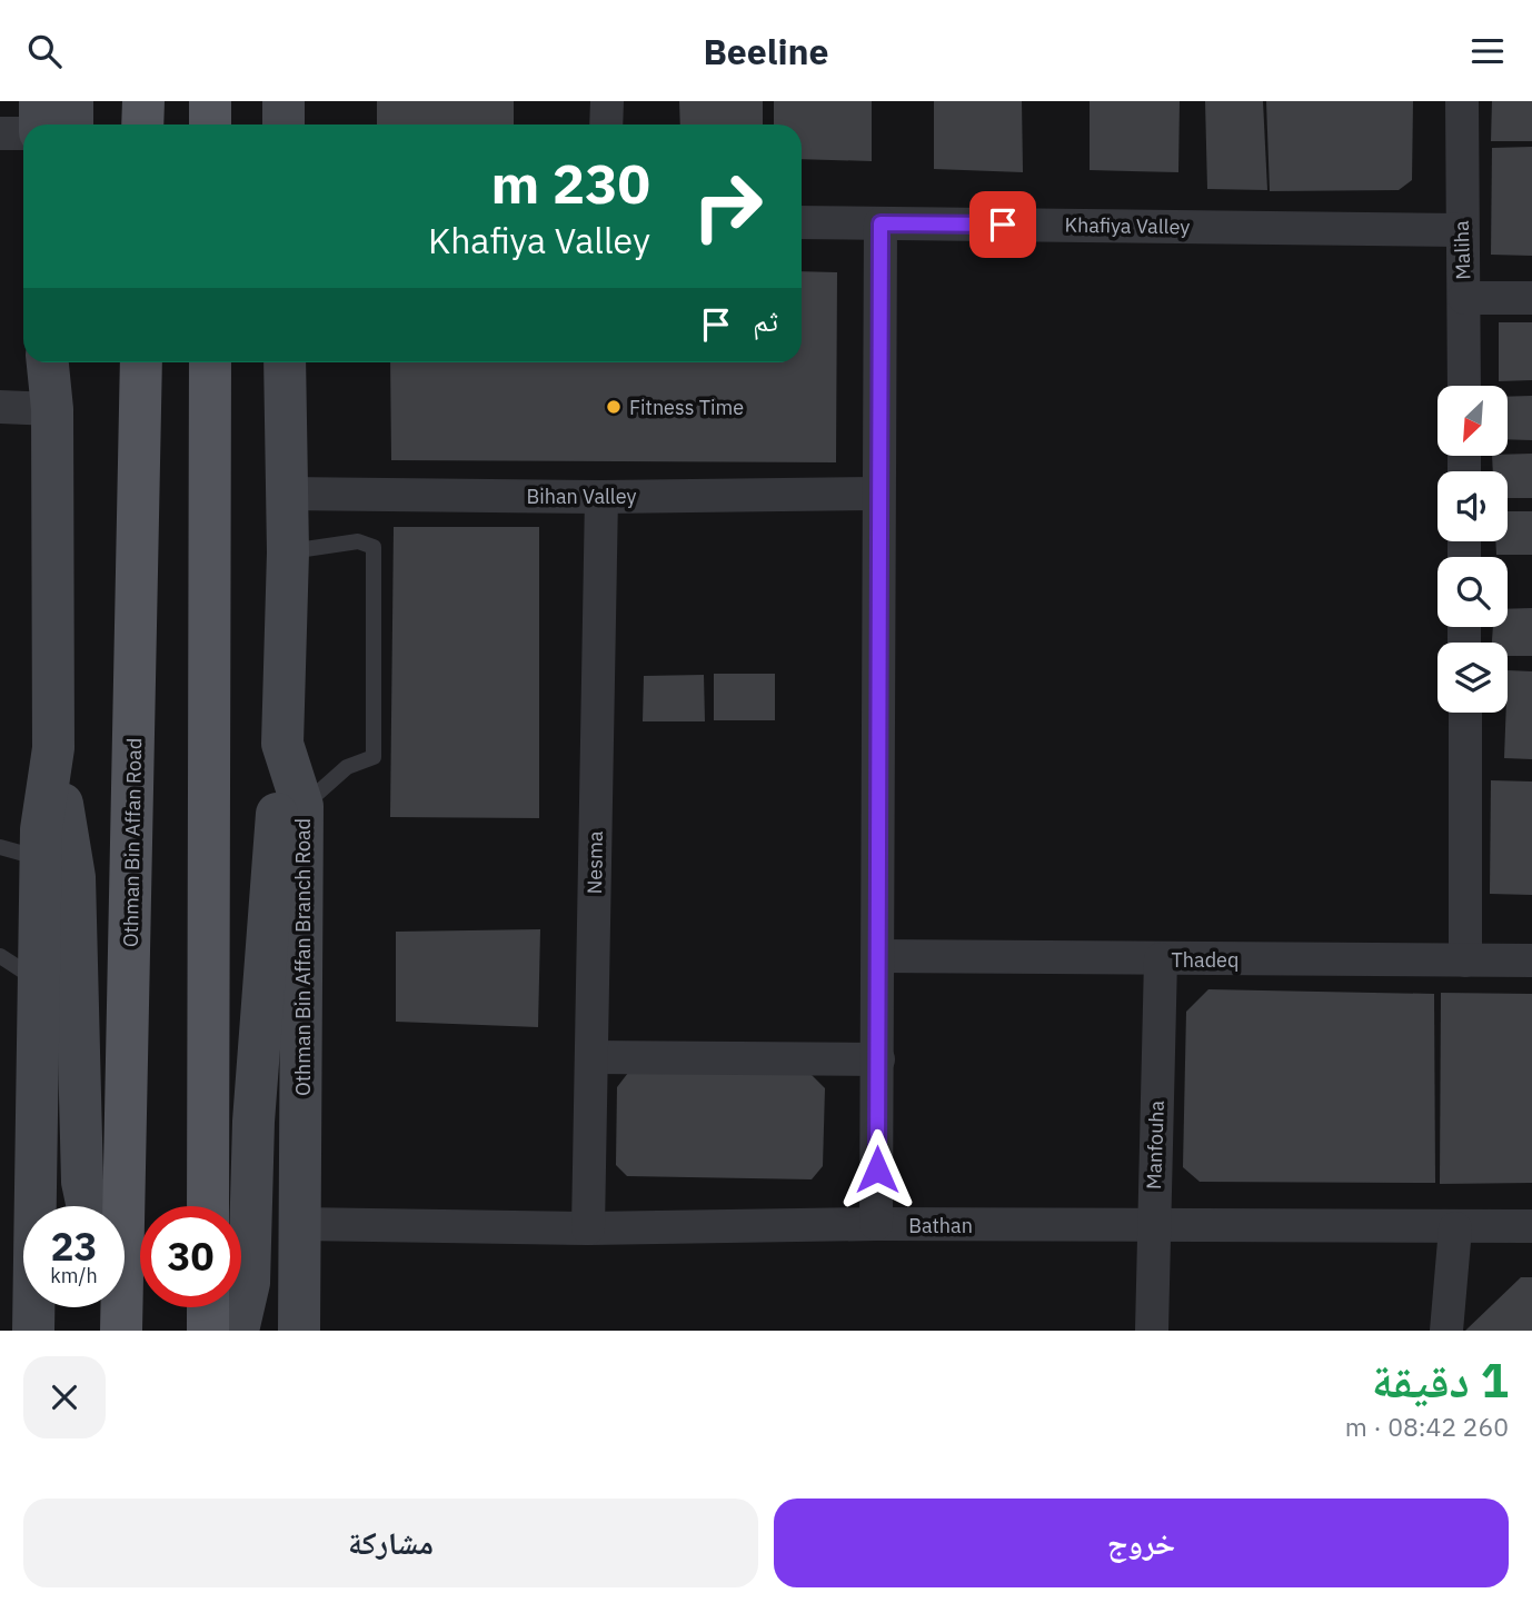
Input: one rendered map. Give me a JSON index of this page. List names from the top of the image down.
{
  "streets": {
    "main road": ["Othman Bin Affan Road"],
    "street": [
      "Khafiya Valley",
      "Maliha",
      "Bihan Valley",
      "Nesma",
      "Othman Bin Affan Branch Road",
      "Thadeq",
      "Manfouha",
      "Bathan"
    ]
  },
  "crossings": [
    ["Khafiya Valley", "Maliha"],
    ["Bihan Valley", "Nesma"],
    ["Bihan Valley", "Othman Bin Affan Branch Road"],
    ["Nesma", "Bathan"],
    ["Othman Bin Affan Branch Road", "Bathan"],
    ["Thadeq", "Manfouha"],
    ["Manfouha", "Bathan"]
  ],
  "places": ["Fitness Time"],
  "north": "bottom left",
  "page": {
    "header": "Beeline",
    "turn": ["230 m", "Khafiya Valley"],
    "then": "ثم",
    "speed": "23 km/h",
    "limit": "30",
    "heading": ["1 دقيقة", "260 m · 08:42"],
    "buttons": ["خروج", "مشاركة"]
  }
}
